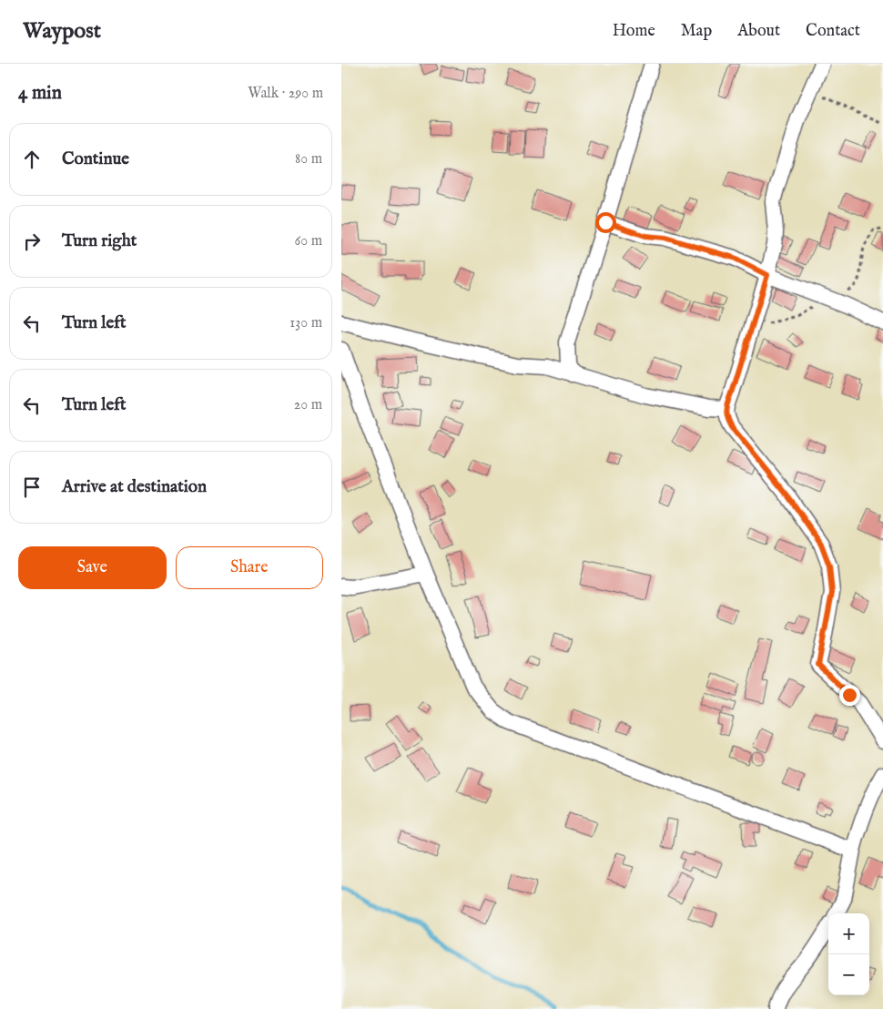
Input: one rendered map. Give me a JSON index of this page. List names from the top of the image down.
{
  "page": {
    "header": "Waypost",
    "nav": [
      "Home",
      "Map",
      "About",
      "Contact"
    ],
    "heading": ["4 min", "Walk · 290 m"],
    "list": [
      ["Continue", "80 m"],
      ["Turn right", "60 m"],
      ["Turn left", "130 m"],
      ["Turn left", "20 m"],
      "Arrive at destination"
    ],
    "buttons": ["Save", "Share"],
    "map_buttons": ["+", "−"]
  }
}
